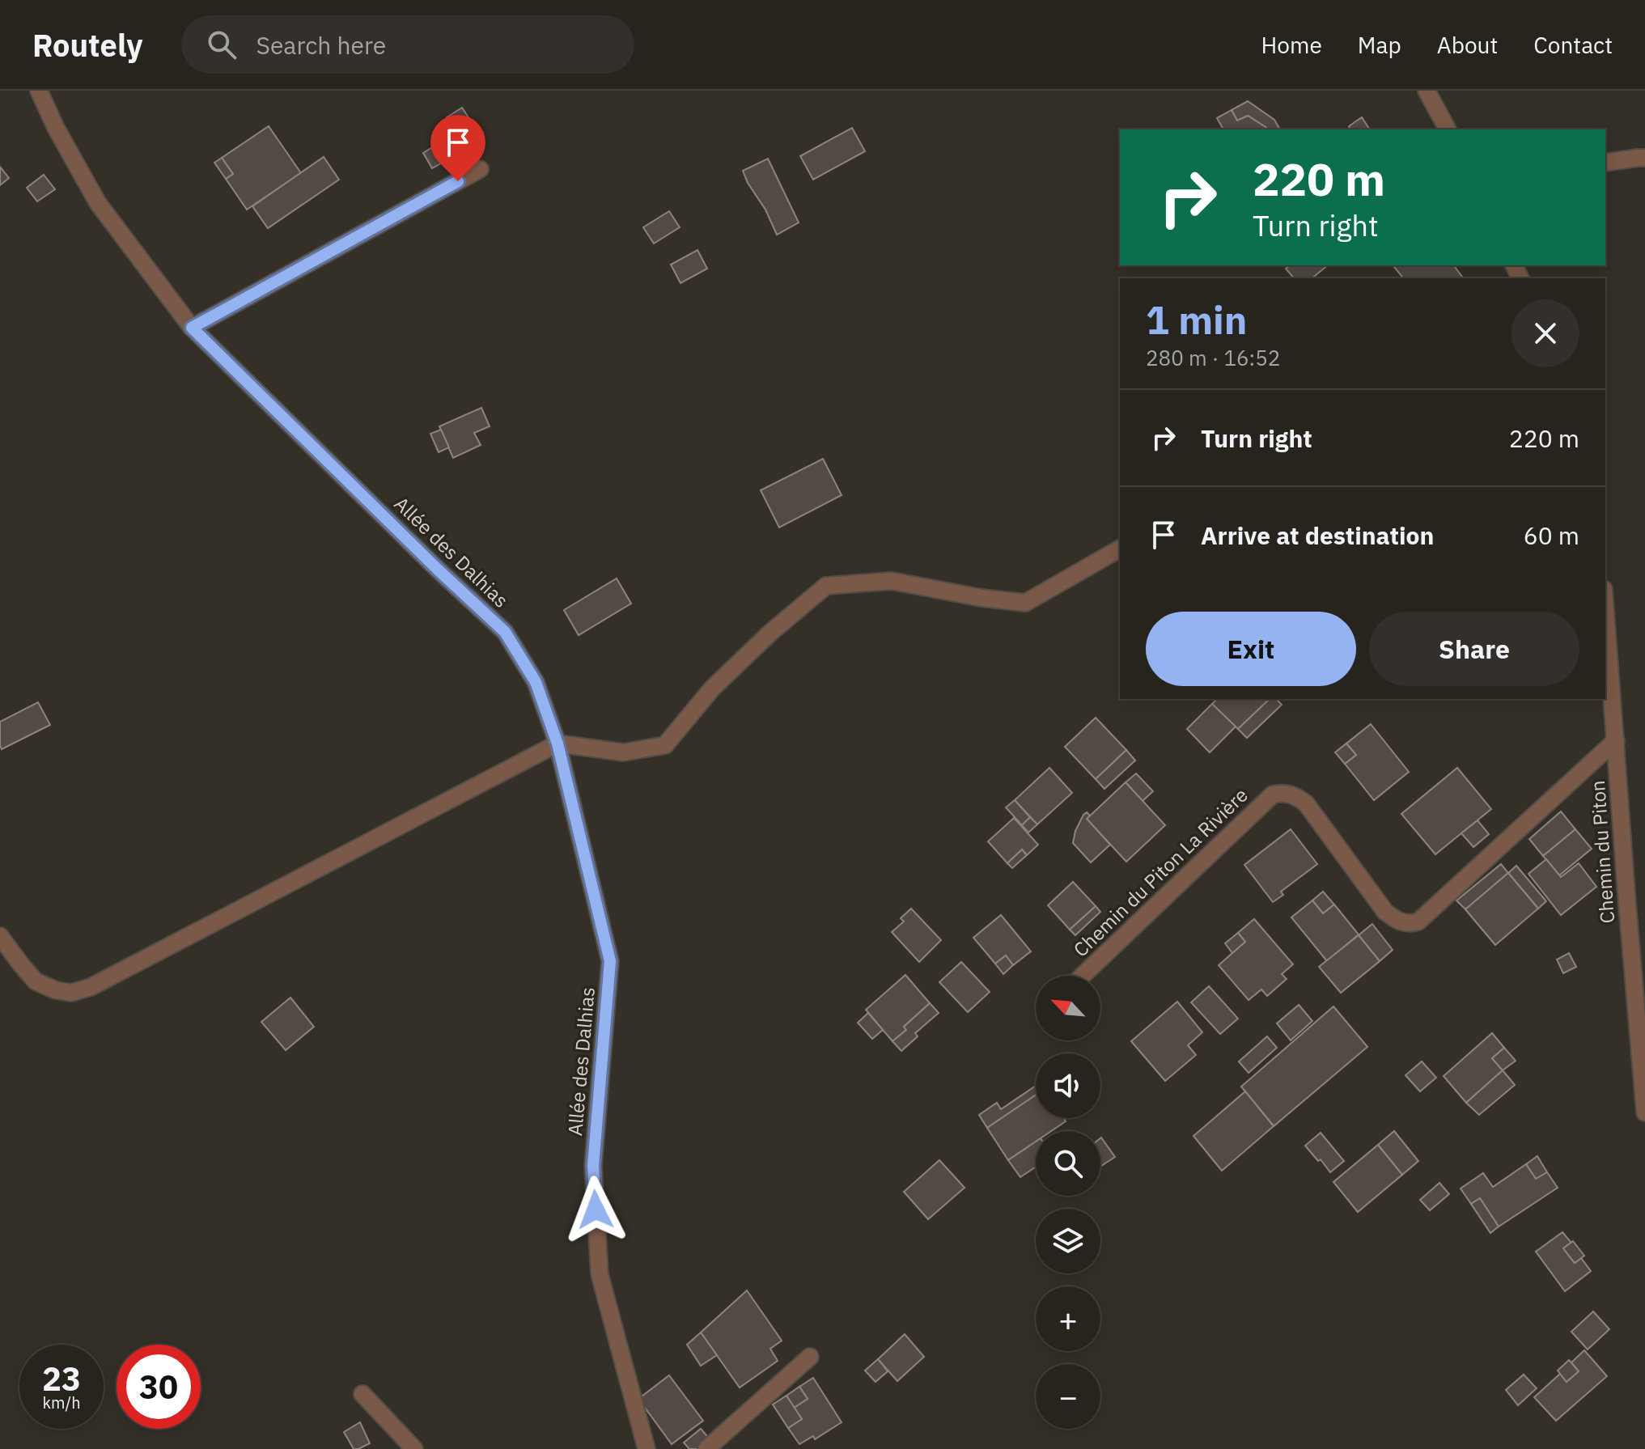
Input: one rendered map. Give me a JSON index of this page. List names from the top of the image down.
{
  "streets": {
    "street": ["Allée des Dalhias", "Chemin du Piton", "Chemin du Piton La Rivière"]
  },
  "crossings": [
    ["Chemin du Piton", "Chemin du Piton La Rivière"]
  ],
  "north": "top left",
  "page": {
    "header": "Routely",
    "search": "Search here",
    "nav": [
      "Home",
      "Map",
      "About",
      "Contact"
    ],
    "turn": ["220 m", "Turn right"],
    "heading": ["1 min", "280 m · 16:52"],
    "list": [
      {
        "name": "Turn right",
        "value": "220 m"
      },
      {
        "name": "Arrive at destination",
        "value": "60 m"
      }
    ],
    "buttons": ["Exit", "Share"],
    "map_buttons": ["+", "−"],
    "speed": "23 km/h",
    "limit": "30"
  }
}
